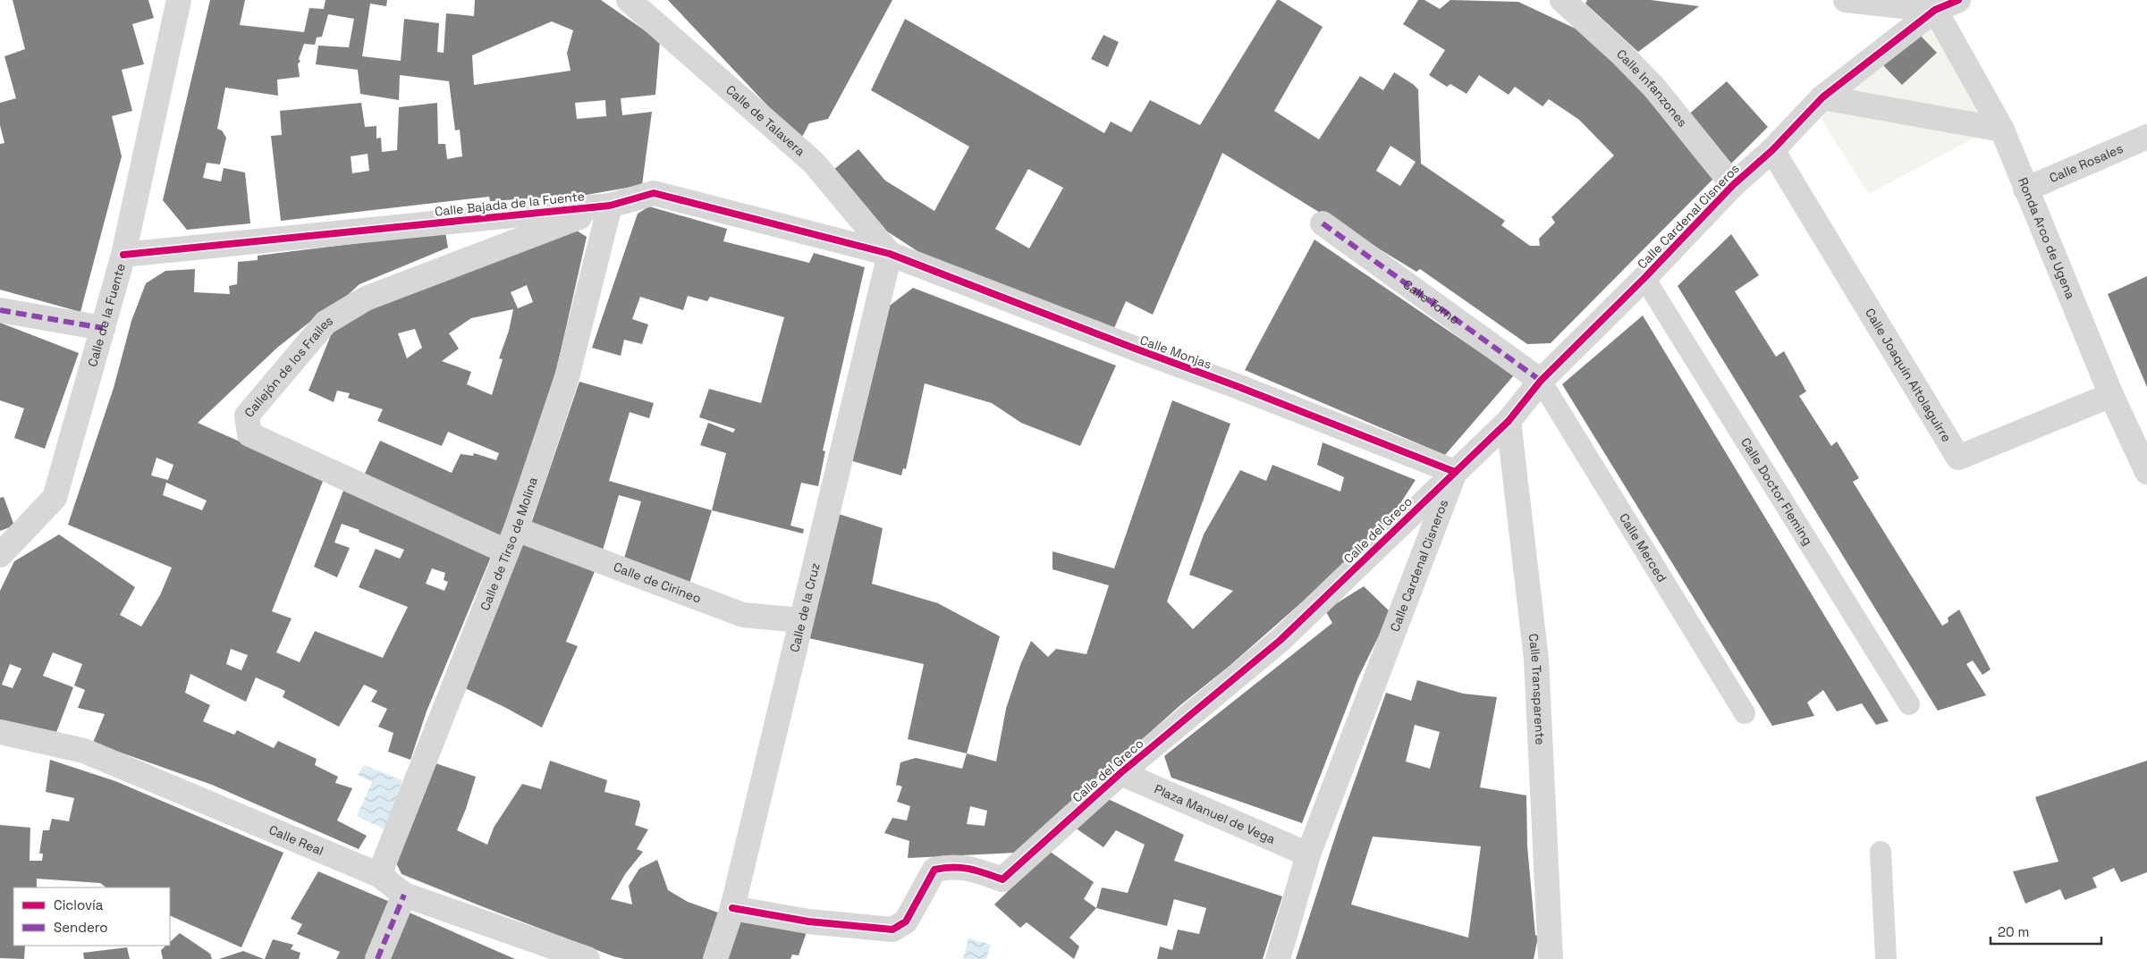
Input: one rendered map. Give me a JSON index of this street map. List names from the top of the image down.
{
  "streets": {
    "street": [
      "Calle Infanzones",
      "Calle de Talavera",
      "Calle Rosales",
      "Calle Bajada de la Fuente",
      "Calle Cardenal Cisneros",
      "Ronda Arco de Ugena",
      "Calle Torno",
      "Calle de la Fuente",
      "Calle Monjas",
      "Callejón de los Frailes",
      "Calle Joaquín Altolaguirre",
      "Calle del Greco",
      "Calle de Tirso de Molina",
      "Calle de Cirineo",
      "Calle de la Cruz",
      "Calle Transparente",
      "Plaza Manuel de Vega",
      "Calle Real"
    ],
    "lane": ["Calle Doctor Fleming", "Calle Merced"]
  },
  "crossings": [
    ["Calle Infanzones", "Calle Cardenal Cisneros"],
    ["Calle de Talavera", "Calle Bajada de la Fuente"],
    ["Calle de Talavera", "Calle Monjas"],
    ["Calle de Talavera", "Calle de la Cruz"],
    ["Calle Rosales", "Ronda Arco de Ugena"],
    ["Calle Bajada de la Fuente", "Calle de la Fuente"],
    ["Calle Bajada de la Fuente", "Calle Monjas"],
    ["Calle Bajada de la Fuente", "Callejón de los Frailes"],
    ["Calle Bajada de la Fuente", "Calle de Tirso de Molina"],
    ["Calle Bajada de la Fuente", "Calle de la Cruz"],
    ["Calle Cardenal Cisneros", "Ronda Arco de Ugena"],
    ["Calle Cardenal Cisneros", "Calle Torno"],
    ["Calle Cardenal Cisneros", "Calle Monjas"],
    ["Calle Cardenal Cisneros", "Calle Joaquín Altolaguirre"],
    ["Calle Cardenal Cisneros", "Calle Doctor Fleming"],
    ["Calle Cardenal Cisneros", "Calle del Greco"],
    ["Calle Cardenal Cisneros", "Calle Merced"],
    ["Calle Cardenal Cisneros", "Calle Transparente"],
    ["Calle Cardenal Cisneros", "Plaza Manuel de Vega"],
    ["Ronda Arco de Ugena", "Calle Joaquín Altolaguirre"],
    ["Calle Torno", "Calle Merced"],
    ["Calle Monjas", "Calle del Greco"],
    ["Calle Monjas", "Calle de la Cruz"],
    ["Callejón de los Frailes", "Calle de Tirso de Molina"],
    ["Calle del Greco", "Calle de la Cruz"],
    ["Calle del Greco", "Plaza Manuel de Vega"],
    ["Calle de Tirso de Molina", "Calle de Cirineo"],
    ["Calle de Tirso de Molina", "Calle Real"],
    ["Calle de Cirineo", "Calle de la Cruz"]
  ],
  "legend": ["Ciclovía", "Sendero"],
  "scale_bar": "20 m"
}
